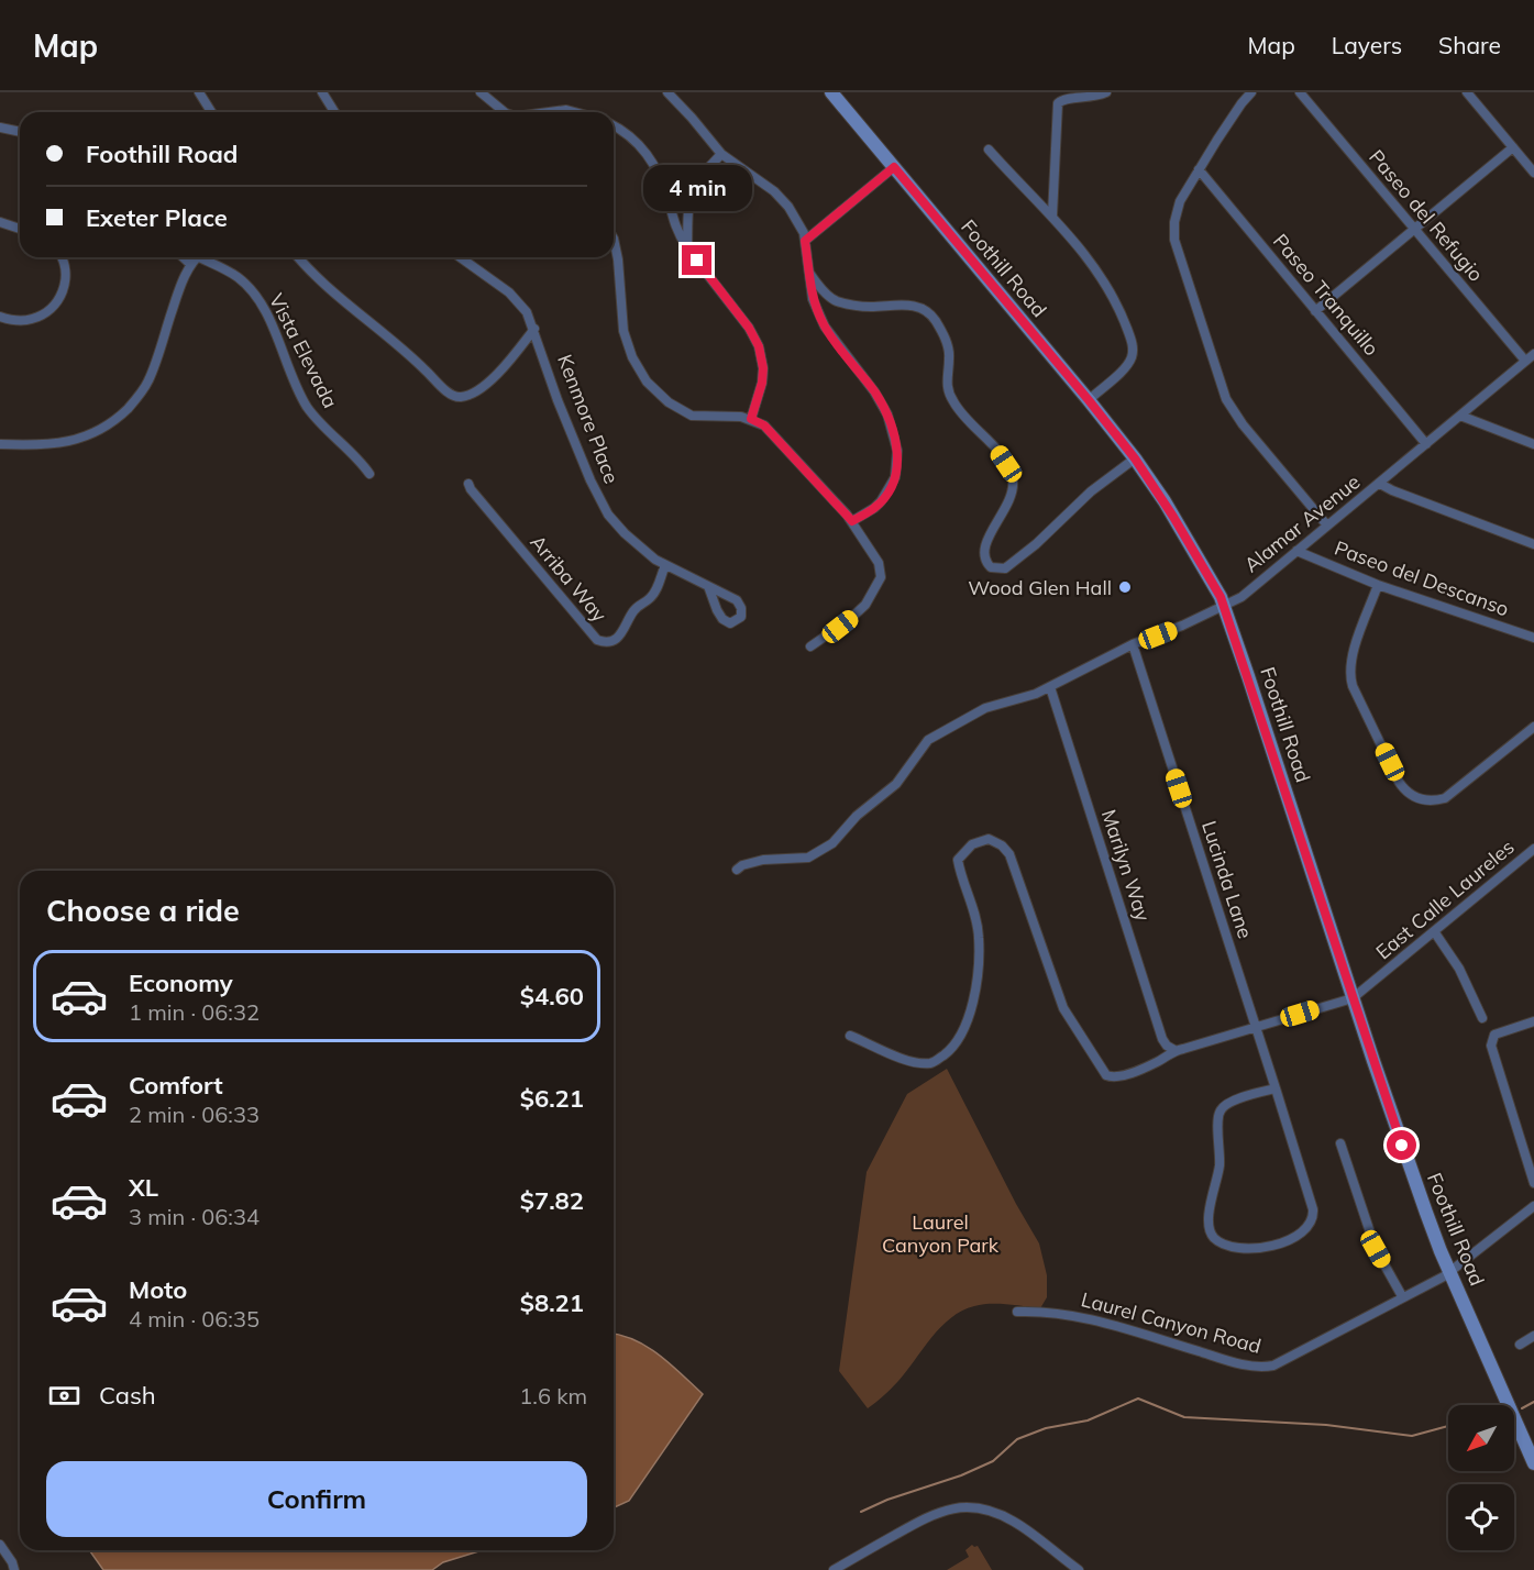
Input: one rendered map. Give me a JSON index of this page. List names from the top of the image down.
{
  "streets": {
    "main road": ["Foothill Road"],
    "street": [
      "Paseo del Refugio",
      "Paseo Tranquillo",
      "Vista Elevada",
      "Kenmore Place",
      "Alamar Avenue",
      "Arriba Way",
      "Paseo del Descanso",
      "Marilyn Way",
      "Lucinda Lane",
      "East Calle Laureles",
      "Laurel Canyon Road"
    ]
  },
  "crossings": [
    ["Paseo del Refugio", "Alamar Avenue"],
    ["Foothill Road", "Alamar Avenue"],
    ["Foothill Road", "East Calle Laureles"],
    ["Foothill Road", "Laurel Canyon Road"],
    ["Paseo Tranquillo", "Alamar Avenue"],
    ["Paseo Tranquillo", "Paseo del Descanso"],
    ["Kenmore Place", "Arriba Way"],
    ["Alamar Avenue", "Paseo del Descanso"],
    ["Alamar Avenue", "Marilyn Way"],
    ["Alamar Avenue", "Lucinda Lane"],
    ["Marilyn Way", "East Calle Laureles"],
    ["Lucinda Lane", "East Calle Laureles"]
  ],
  "parks": ["Laurel Canyon Park"],
  "places": ["Wood Glen Hall"],
  "north": "bottom left",
  "page": {
    "header": "Map",
    "nav": ["Map", "Layers", "Share"],
    "banner": ["Foothill Road", "Exeter Place"],
    "bubble": "4 min",
    "heading": "Choose a ride",
    "list": [
      {
        "name": "Economy",
        "note": "1 min · 06:32",
        "value": "$4.60"
      },
      {
        "name": "Comfort",
        "note": "2 min · 06:33",
        "value": "$6.21"
      },
      {
        "name": "XL",
        "note": "3 min · 06:34",
        "value": "$7.82"
      },
      {
        "name": "Moto",
        "note": "4 min · 06:35",
        "value": "$8.21"
      }
    ],
    "pay": ["Cash", "1.6 km"],
    "buttons": "Confirm"
  }
}
